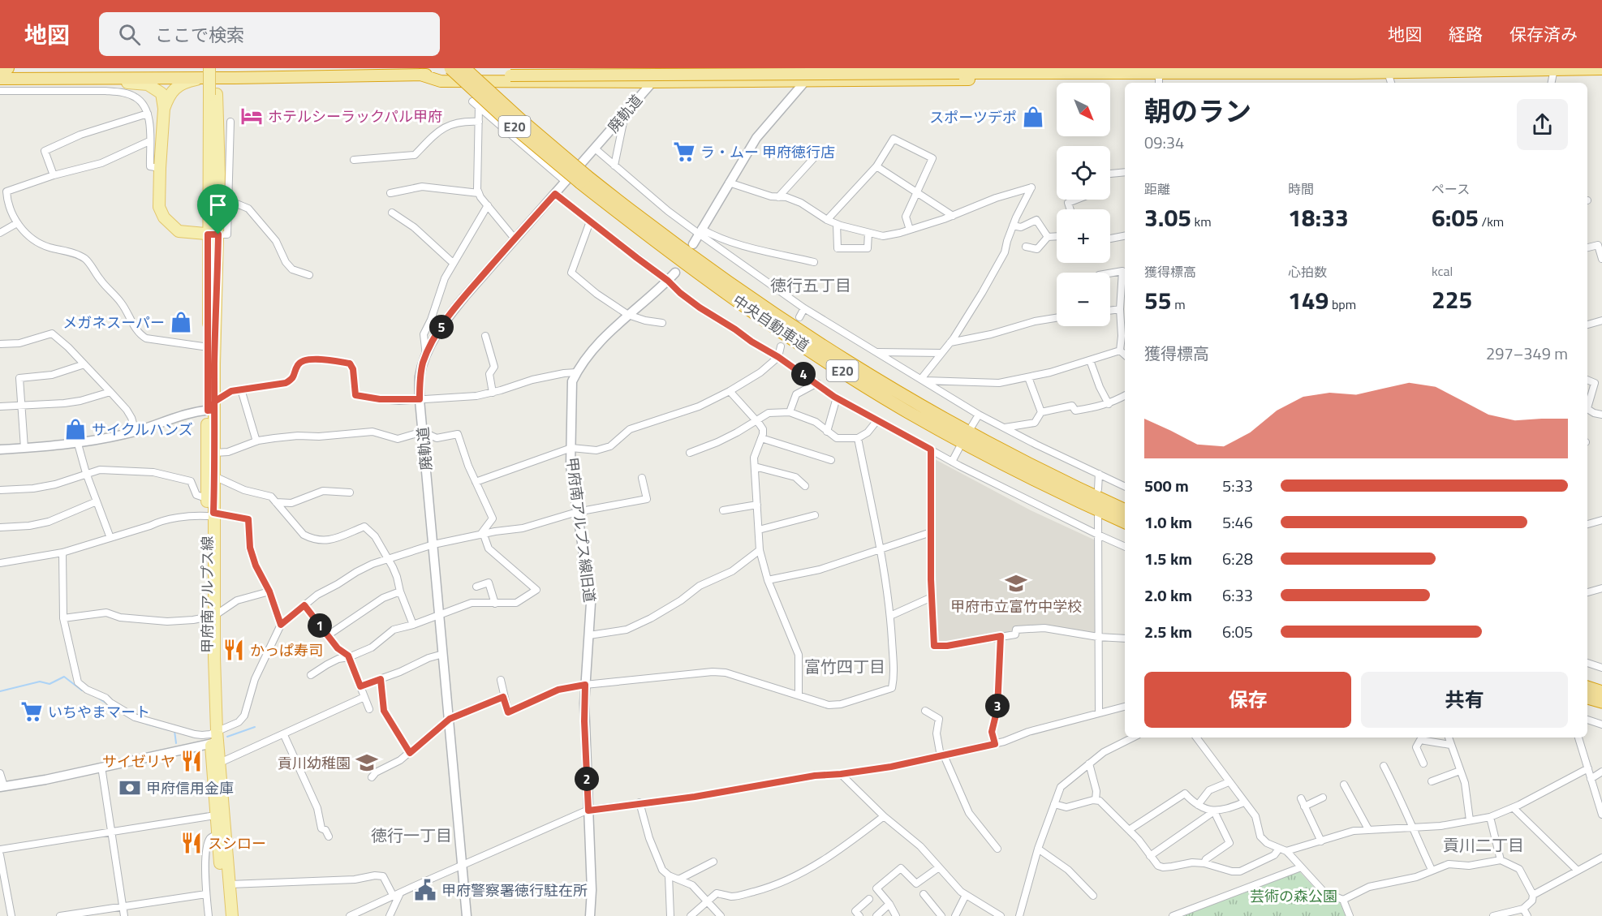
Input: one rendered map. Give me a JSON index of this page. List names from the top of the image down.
{
  "streets": {
    "highway": ["E20", "中央自動車道"],
    "main road": ["甲府南アルプス線"],
    "street": ["廃軌道", "甲府南アルプス線旧道"]
  },
  "districts": [
    "徳行五丁目",
    "富竹四丁目",
    "徳行一丁目",
    "貢川二丁目"
  ],
  "parks": ["芸術の森公園"],
  "places": {
    "hotel": ["ホテルシーラックパル甲府"],
    "shop": ["スポーツデポ", "メガネスーパー", "サイクルハンズ"],
    "supermarket": ["ラ・ムー 甲府徳行店", "いちやまマート"],
    "school or university": ["甲府市立富竹中学校", "貢川幼稚園"],
    "restaurant": ["かっぱ寿司", "サイゼリヤ", "スシロー"],
    "bank": ["甲府信用金庫"],
    "public building": ["甲府警察署徳行駐在所"]
  },
  "north": "bottom right",
  "page": {
    "header": "地図",
    "search": "ここで検索",
    "nav": ["地図", "経路", "保存済み"],
    "map_buttons": ["+", "−"],
    "heading": ["朝のラン", "09:34"],
    "stats": [
      ["距離", "3.05 km"],
      ["時間", "18:33"],
      ["ペース", "6:05 /km"],
      ["獲得標高", "55 m"],
      ["心拍数", "149 bpm"],
      ["kcal", "225"]
    ],
    "pins": [
      "5",
      "4",
      "1",
      "3",
      "2"
    ],
    "chart": ["獲得標高", "297–349 m"],
    "list": [
      {
        "name": "500 m",
        "note": "5:33"
      },
      {
        "name": "1.0 km",
        "note": "5:46"
      },
      {
        "name": "1.5 km",
        "note": "6:28"
      },
      {
        "name": "2.0 km",
        "note": "6:33"
      },
      {
        "name": "2.5 km",
        "note": "6:05"
      }
    ],
    "buttons": ["保存", "共有"]
  }
}
